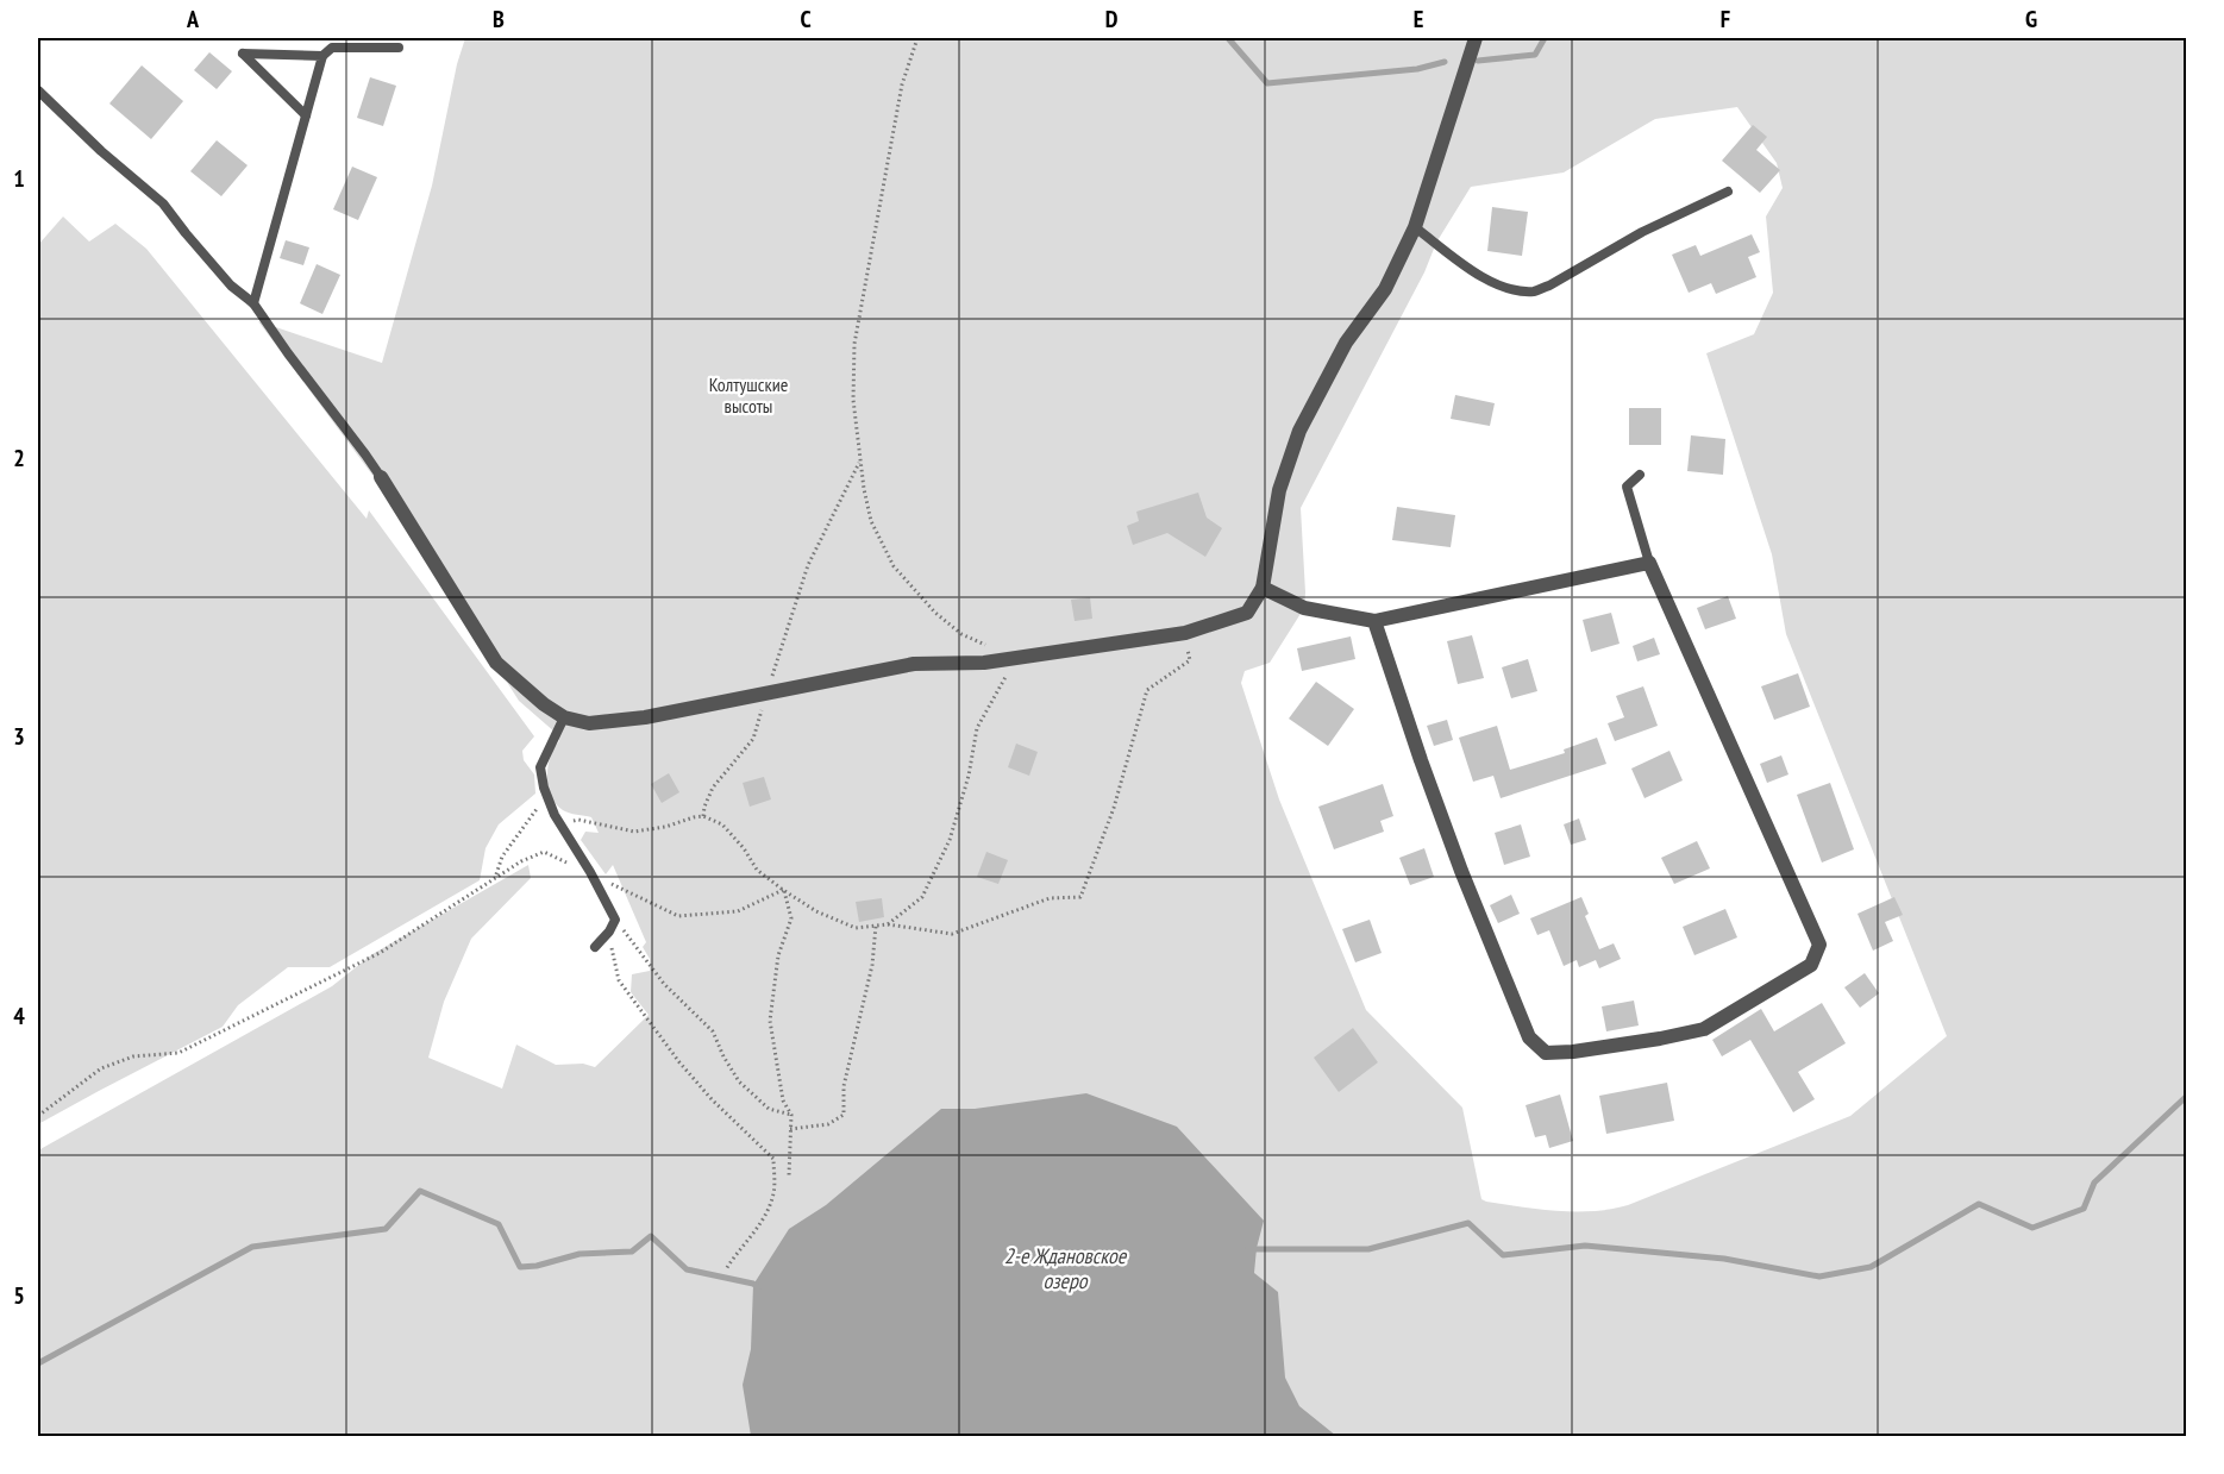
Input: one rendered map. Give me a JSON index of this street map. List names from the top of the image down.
{
  "water": ["2-е Ждановское озеро"],
  "parks": ["Колтушские высоты"],
  "grid": {
    "columns": [
      "A",
      "B",
      "C",
      "D",
      "E",
      "F",
      "G"
    ],
    "rows": [
      "1",
      "2",
      "3",
      "4",
      "5"
    ]
  }
}
